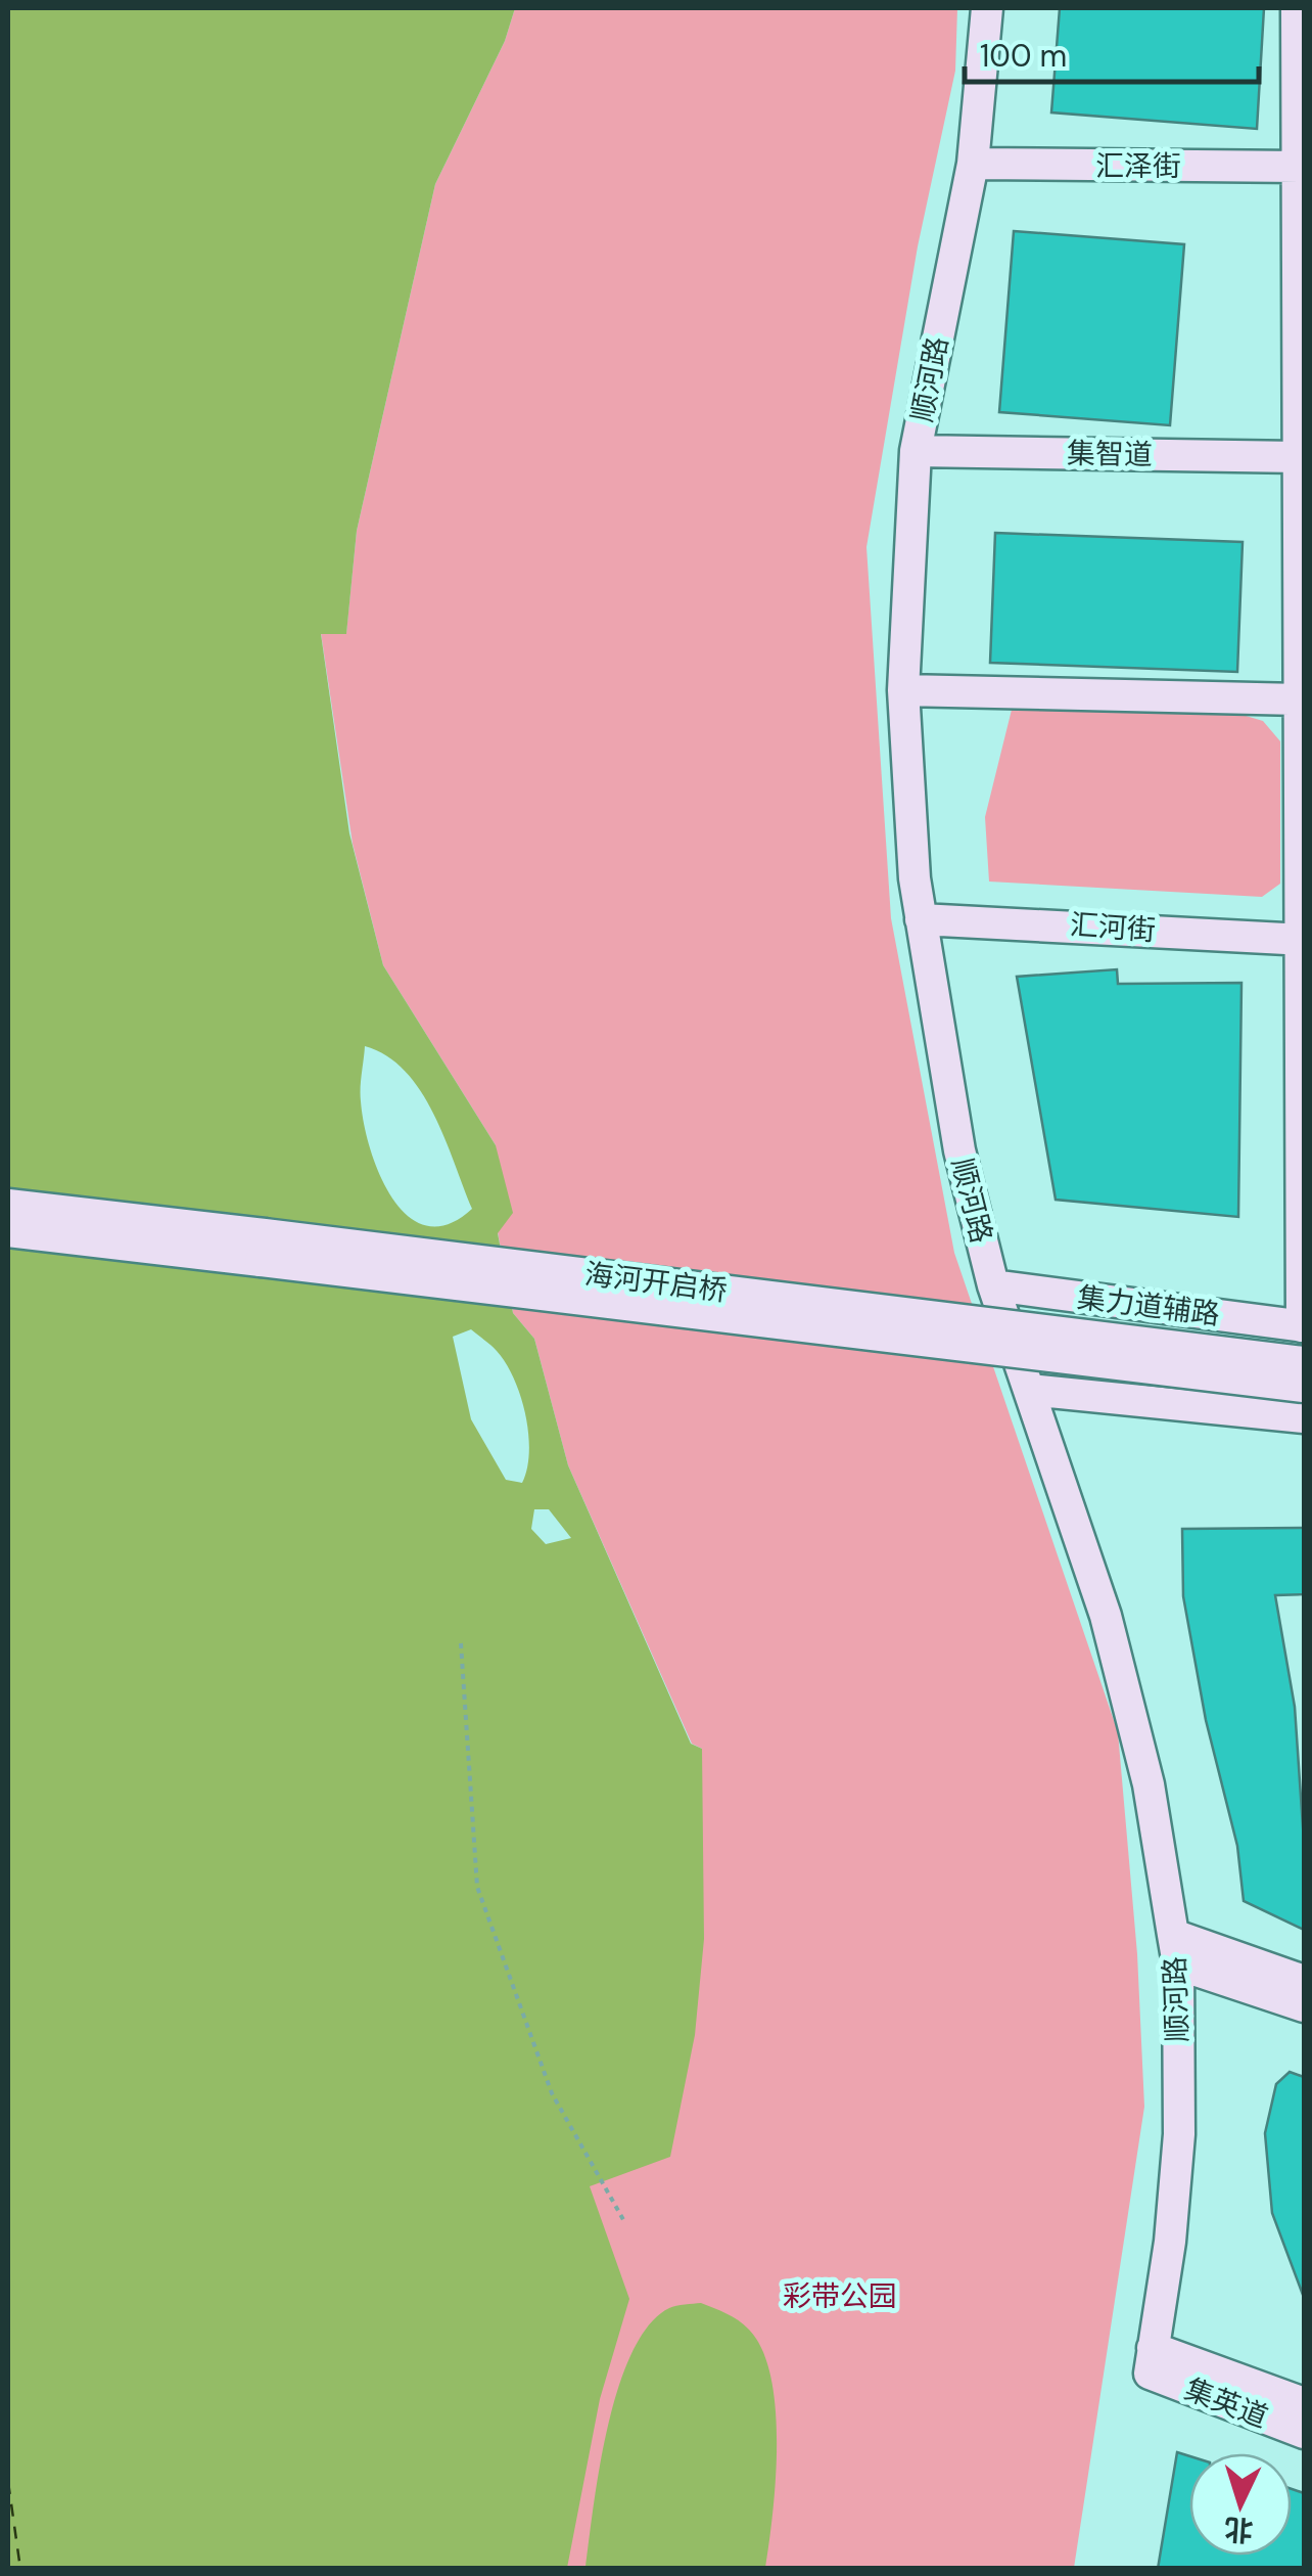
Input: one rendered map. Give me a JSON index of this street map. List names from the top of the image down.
{
  "streets": {
    "street": [
      "汇泽街",
      "顺河路",
      "集智道",
      "汇河街",
      "海河开启桥",
      "集力道辅路",
      "集英道"
    ]
  },
  "crossings": [
    ["汇泽街", "顺河路"],
    ["顺河路", "集智道"],
    ["顺河路", "汇河街"],
    ["顺河路", "集力道辅路"],
    ["顺河路", "集英道"]
  ],
  "parks": ["彩带公园"],
  "scale_bar": "100 m",
  "north": "bottom"
}
